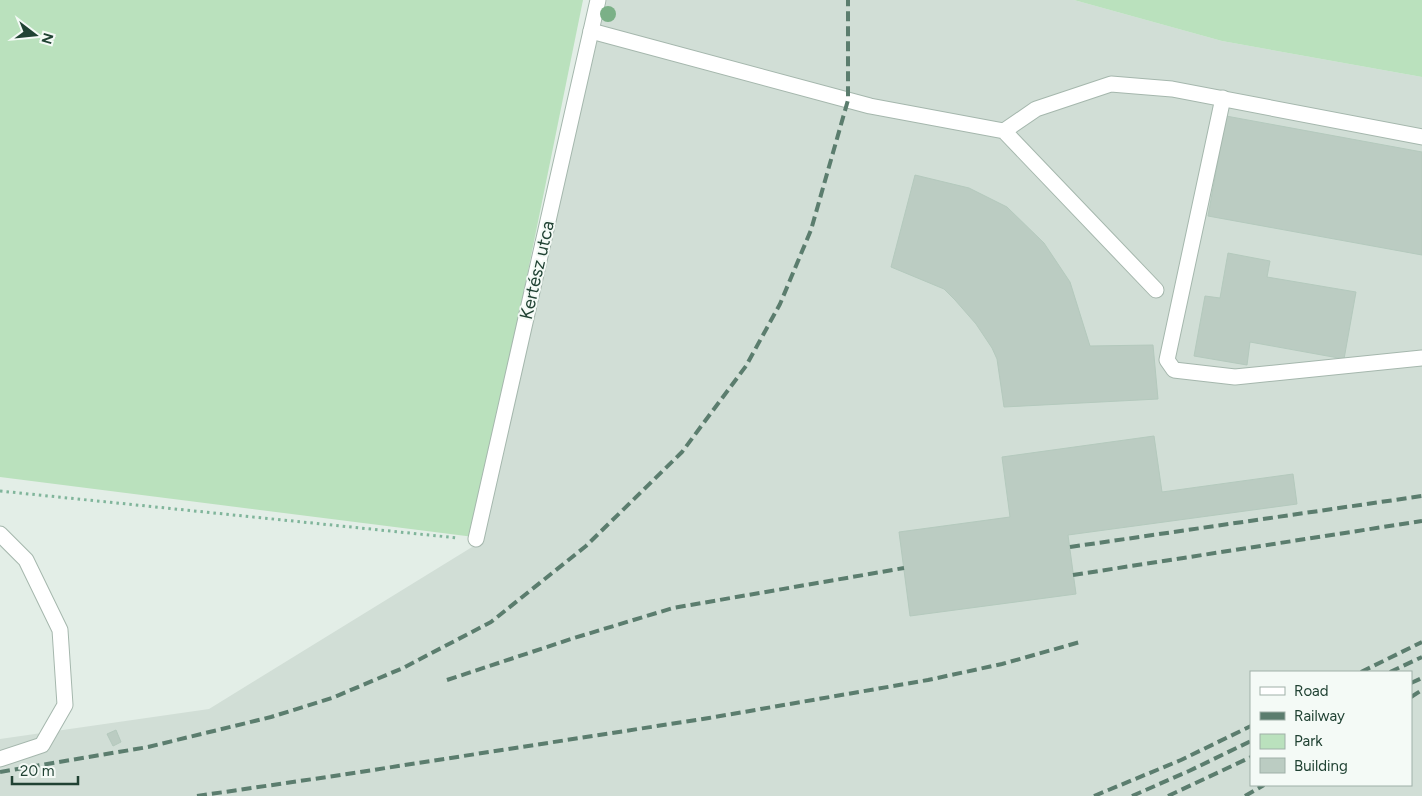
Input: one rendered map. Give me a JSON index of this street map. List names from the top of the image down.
{
  "streets": {
    "street": ["Kertész utca"]
  },
  "legend": [
    "Road",
    "Railway",
    "Park",
    "Building"
  ],
  "scale_bar": "20 m",
  "north": "right"
}
